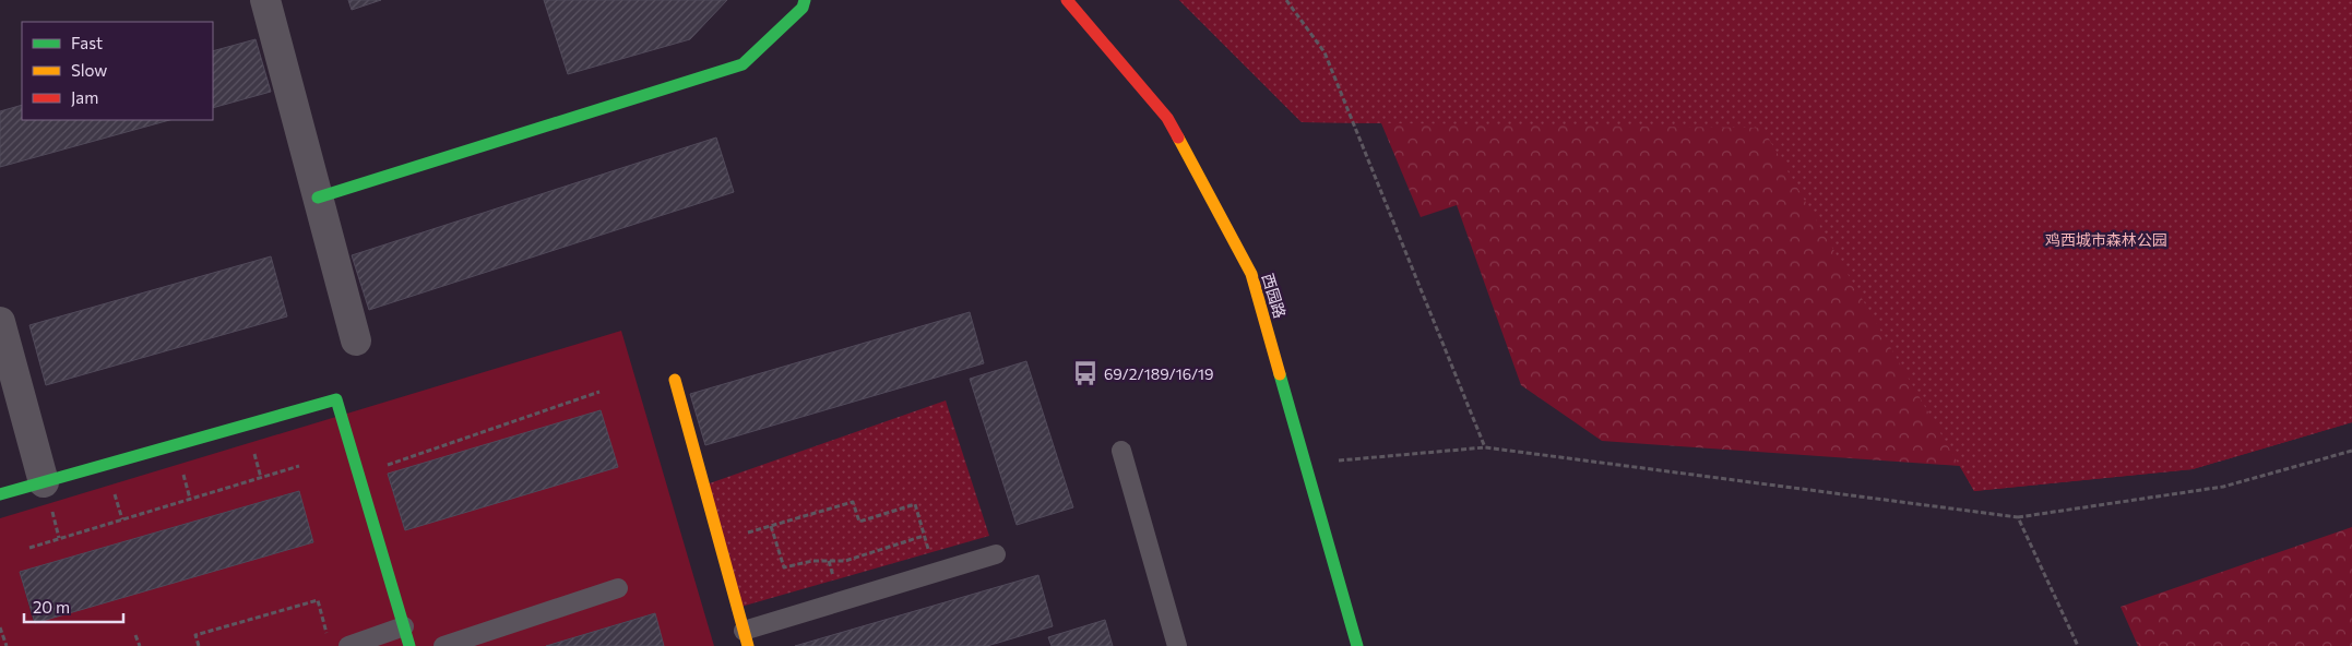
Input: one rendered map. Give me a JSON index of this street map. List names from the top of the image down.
{
  "streets": {
    "street": ["西园路"]
  },
  "parks": ["鸡西城市森林公园"],
  "places": {
    "bus stop": ["69/2/189/16/19"]
  },
  "legend": ["Fast", "Slow", "Jam"],
  "scale_bar": "20 m"
}
